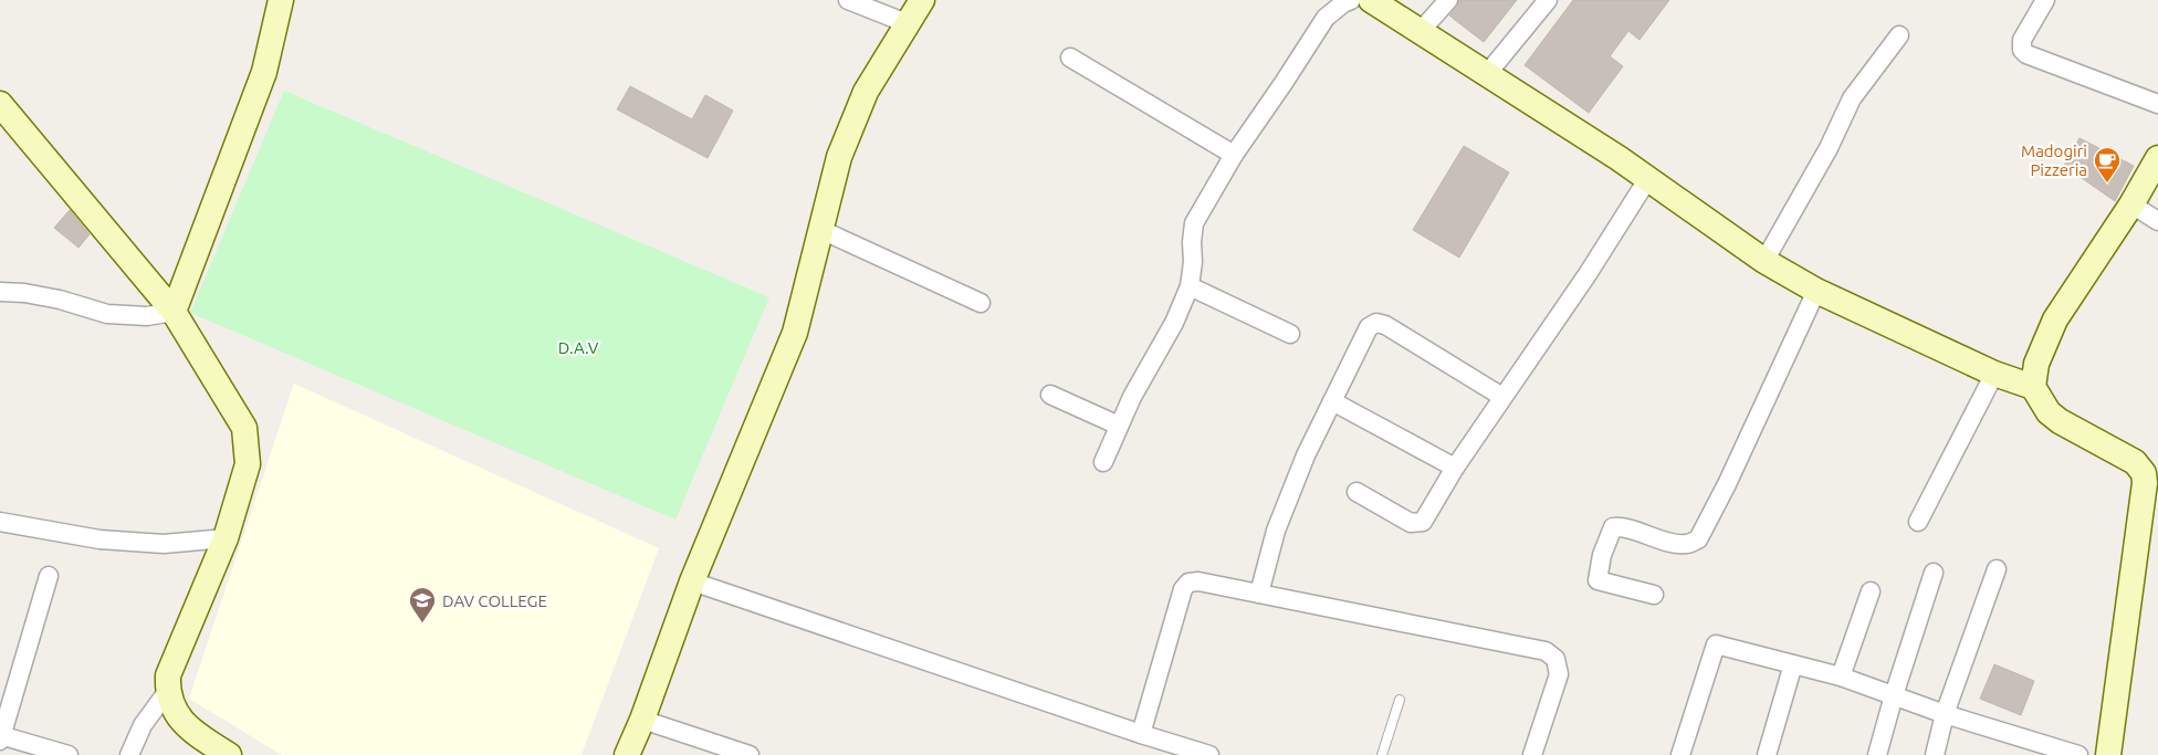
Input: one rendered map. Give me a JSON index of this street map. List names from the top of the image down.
{
  "parks": ["D.A.V"],
  "places": {
    "cafe": ["Madogiri Pizzeria"],
    "school or university": ["DAV COLLEGE"]
  }
}
